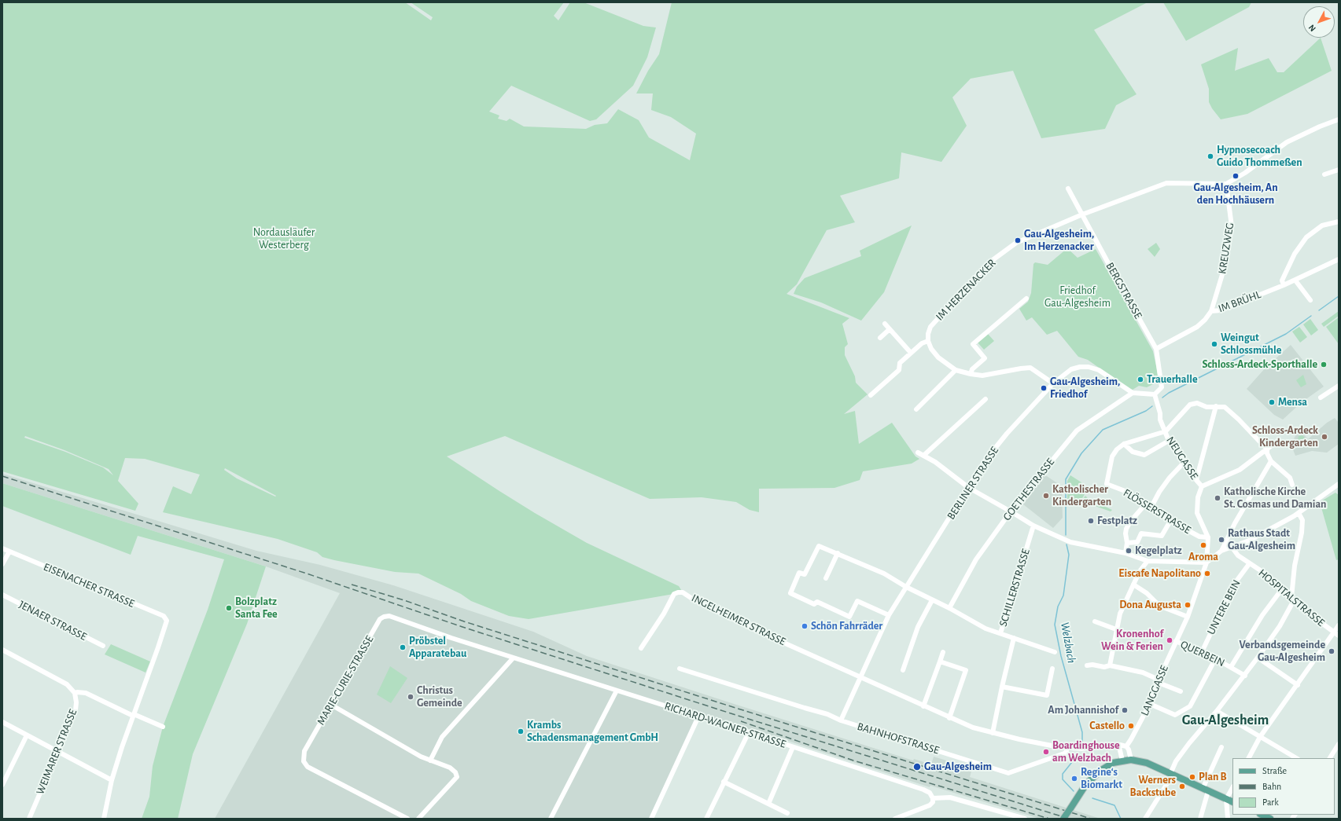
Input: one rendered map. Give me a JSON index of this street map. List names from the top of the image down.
{
  "streets": {
    "street": [
      "KREUZWEG",
      "IM HERZENACKER",
      "BERGSTRASSE",
      "IM BRÜHL",
      "NEUGASSE",
      "BERLINER STRASSE",
      "GOETHESTRASSE",
      "FLÖSSERSTRASSE",
      "EISENACHER STRASSE",
      "SCHILLERSTRASSE",
      "HOSPITALSTRASSE",
      "UNTERE BEIN",
      "INGELHEIMER STRASSE",
      "JENAER STRASSE",
      "QUERBEIN",
      "MARIE-CURIE-STRASSE",
      "LANGGASSE",
      "RICHARD-WAGNER-STRASSE",
      "BAHNHOFSTRASSE",
      "WEIMARER STRASSE"
    ]
  },
  "crossings": [
    ["KREUZWEG", "IM HERZENACKER"],
    ["KREUZWEG", "IM BRÜHL"],
    ["IM HERZENACKER", "BERGSTRASSE"],
    ["BERGSTRASSE", "IM BRÜHL"],
    ["BERGSTRASSE", "NEUGASSE"],
    ["BERGSTRASSE", "BERLINER STRASSE"],
    ["NEUGASSE", "BERLINER STRASSE"],
    ["NEUGASSE", "FLÖSSERSTRASSE"],
    ["NEUGASSE", "LANGGASSE"],
    ["BERLINER STRASSE", "GOETHESTRASSE"],
    ["BERLINER STRASSE", "INGELHEIMER STRASSE"],
    ["FLÖSSERSTRASSE", "LANGGASSE"],
    ["SCHILLERSTRASSE", "INGELHEIMER STRASSE"],
    ["HOSPITALSTRASSE", "UNTERE BEIN"],
    ["UNTERE BEIN", "QUERBEIN"],
    ["INGELHEIMER STRASSE", "BAHNHOFSTRASSE"],
    ["QUERBEIN", "LANGGASSE"],
    ["MARIE-CURIE-STRASSE", "RICHARD-WAGNER-STRASSE"]
  ],
  "districts": ["Gau-Algesheim"],
  "water": ["Welzbach"],
  "parks": ["Nordausläufer Westerberg", "Friedhof Gau-Algesheim"],
  "places": [
    "Hypnosecoach Guido Thommeßen",
    "Gau-Algesheim, An den Hochhäusern",
    "Gau-Algesheim, Im Herzenacker",
    "Weingut Schlossmühle",
    "Schloss-Ardeck-Sporthalle",
    "Trauerhalle",
    "Gau-Algesheim, Friedhof",
    "Mensa",
    "Schloss-Ardeck Kindergarten",
    "Katholischer Kindergarten",
    "Katholische Kirche St. Cosmas und Damian",
    "Festplatz",
    "Rathaus Stadt Gau-Algesheim",
    "Aroma",
    "Kegelplatz",
    "Eiscafe Napolitano",
    "Dona Augusta",
    "Bolzplatz Santa Fee",
    "Schön Fahrräder",
    "Kronenhof Wein & Ferien",
    "Pröbstel Apparatebau",
    "Verbandsgemeinde Gau-Algesheim",
    "Christus Gemeinde",
    "Am Johannishof",
    "Castello",
    "Krambs Schadensmanagement GmbH",
    "Boardinghouse am Welzbach",
    "Gau-Algesheim",
    "Plan B",
    "Regine‘s Biomarkt",
    "Werners Backstube"
  ],
  "legend": ["Straße", "Bahn", "Park"],
  "north": "bottom left"
}
